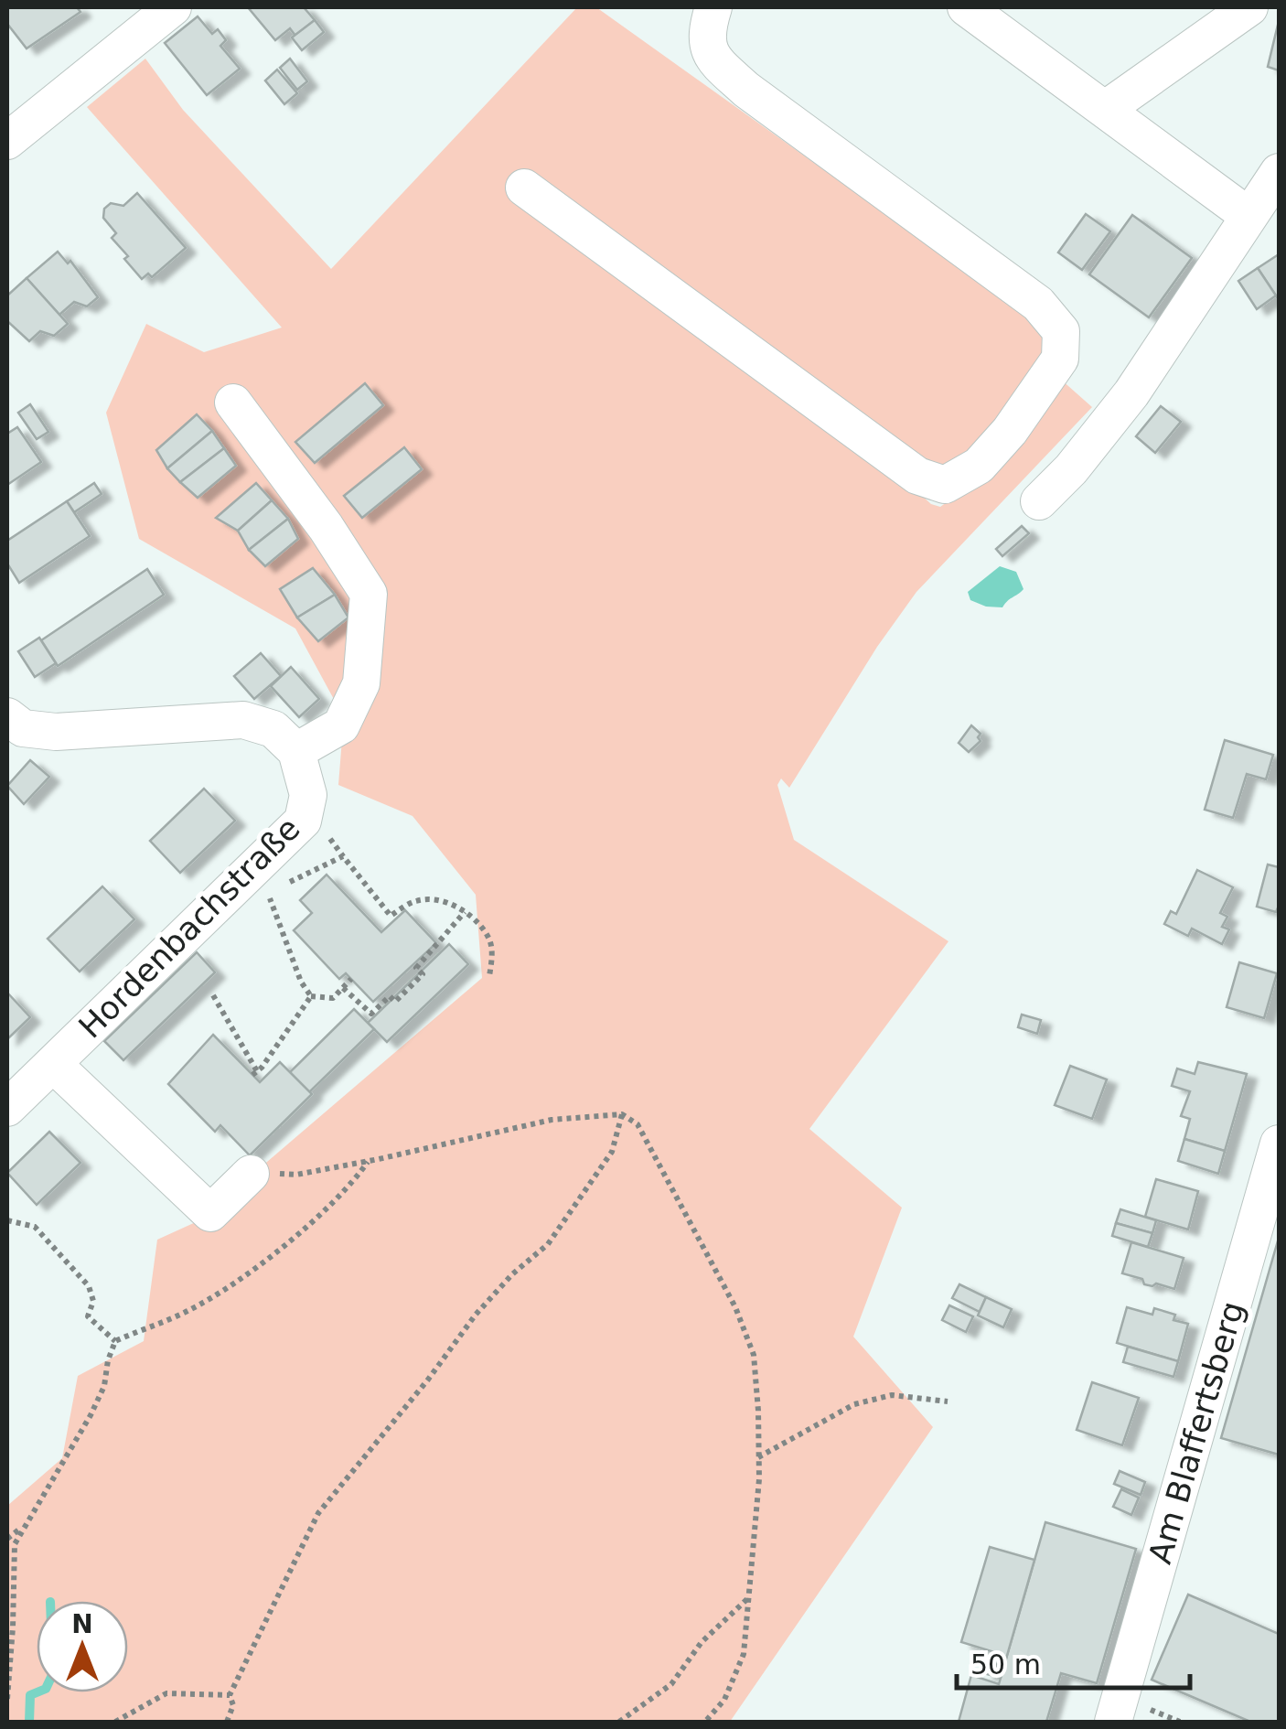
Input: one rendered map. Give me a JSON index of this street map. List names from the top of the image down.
{
  "streets": {
    "street": ["Hordenbachstraße", "Am Blaffertsberg"]
  },
  "scale_bar": "50 m",
  "north": "top"
}
